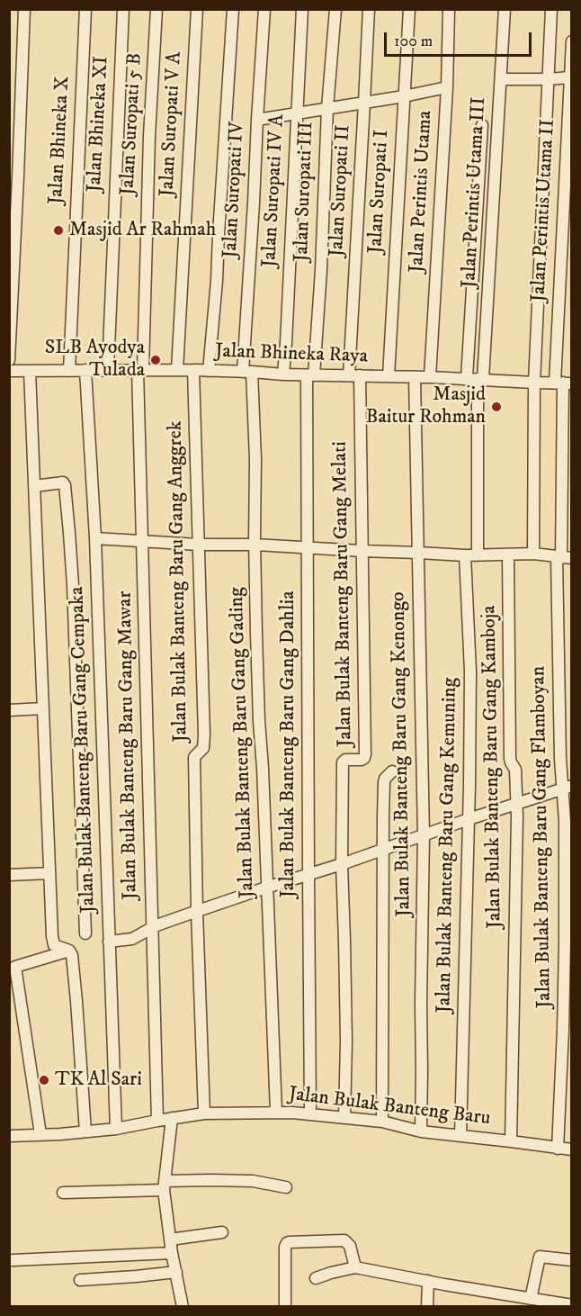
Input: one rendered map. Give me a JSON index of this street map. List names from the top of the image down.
{
  "streets": {
    "street": [
      "Jalan Bhineka XI",
      "Jalan Suropati 5 B",
      "Jalan Suropati V A",
      "Jalan Bhineka X",
      "Jalan Suropati IV",
      "Jalan Suropati IV A",
      "Jalan Suropati II",
      "Jalan Suropati III",
      "Jalan Suropati I",
      "Jalan Perintis Utama",
      "Jalan Perintis Utama III",
      "Jalan Perintis Utama II",
      "Jalan Bhineka Raya",
      "Jalan Bulak Banteng Baru Gang Anggrek",
      "Jalan Bulak Banteng Baru Gang Melati",
      "Jalan Bulak Banteng Baru Gang Gading",
      "Jalan Bulak Banteng Baru Gang Dahlia",
      "Jalan Bulak Banteng Baru Gang Mawar",
      "Jalan Bulak Banteng Baru Gang Cempaka",
      "Jalan Bulak Banteng Baru Gang Kenongo",
      "Jalan Bulak Banteng Baru Gang Kamboja",
      "Jalan Bulak Banteng Baru Gang Flamboyan",
      "Jalan Bulak Banteng Baru Gang Kemuning",
      "Jalan Bulak Banteng Baru"
    ]
  },
  "crossings": [
    ["Jalan Bhineka XI", "Jalan Bhineka Raya"],
    ["Jalan Suropati 5 B", "Jalan Bhineka Raya"],
    ["Jalan Suropati 5 B", "Jalan Bulak Banteng Baru Gang Mawar"],
    ["Jalan Suropati V A", "Jalan Bhineka Raya"],
    ["Jalan Bhineka X", "Jalan Bhineka Raya"],
    ["Jalan Suropati IV", "Jalan Bhineka Raya"],
    ["Jalan Suropati IV", "Jalan Bulak Banteng Baru Gang Gading"],
    ["Jalan Suropati IV A", "Jalan Bhineka Raya"],
    ["Jalan Suropati II", "Jalan Bhineka Raya"],
    ["Jalan Suropati II", "Jalan Bulak Banteng Baru Gang Melati"],
    ["Jalan Suropati III", "Jalan Bhineka Raya"],
    ["Jalan Suropati III", "Jalan Bulak Banteng Baru Gang Dahlia"],
    ["Jalan Suropati I", "Jalan Bhineka Raya"],
    ["Jalan Perintis Utama", "Jalan Bhineka Raya"],
    ["Jalan Perintis Utama III", "Jalan Bhineka Raya"],
    ["Jalan Perintis Utama II", "Jalan Bhineka Raya"],
    ["Jalan Perintis Utama II", "Jalan Bulak Banteng Baru Gang Flamboyan"],
    ["Jalan Bhineka Raya", "Jalan Bulak Banteng Baru Gang Anggrek"],
    ["Jalan Bhineka Raya", "Jalan Bulak Banteng Baru Gang Melati"],
    ["Jalan Bhineka Raya", "Jalan Bulak Banteng Baru Gang Gading"],
    ["Jalan Bhineka Raya", "Jalan Bulak Banteng Baru Gang Dahlia"],
    ["Jalan Bhineka Raya", "Jalan Bulak Banteng Baru Gang Mawar"],
    ["Jalan Bhineka Raya", "Jalan Bulak Banteng Baru Gang Cempaka"],
    ["Jalan Bhineka Raya", "Jalan Bulak Banteng Baru Gang Kenongo"],
    ["Jalan Bulak Banteng Baru Gang Anggrek", "Jalan Bulak Banteng Baru"],
    ["Jalan Bulak Banteng Baru Gang Melati", "Jalan Bulak Banteng Baru"],
    ["Jalan Bulak Banteng Baru Gang Gading", "Jalan Bulak Banteng Baru"],
    ["Jalan Bulak Banteng Baru Gang Dahlia", "Jalan Bulak Banteng Baru"],
    ["Jalan Bulak Banteng Baru Gang Mawar", "Jalan Bulak Banteng Baru"],
    ["Jalan Bulak Banteng Baru Gang Cempaka", "Jalan Bulak Banteng Baru"],
    ["Jalan Bulak Banteng Baru Gang Kenongo", "Jalan Bulak Banteng Baru"],
    ["Jalan Bulak Banteng Baru Gang Kamboja", "Jalan Bulak Banteng Baru"],
    ["Jalan Bulak Banteng Baru Gang Flamboyan", "Jalan Bulak Banteng Baru"],
    ["Jalan Bulak Banteng Baru Gang Kemuning", "Jalan Bulak Banteng Baru"]
  ],
  "places": [
    "Masjid Ar Rahmah",
    "SLB Ayodya Tulada",
    "Masjid Baitur Rohman",
    "TK Al Sari"
  ],
  "scale_bar": "100 m"
}
